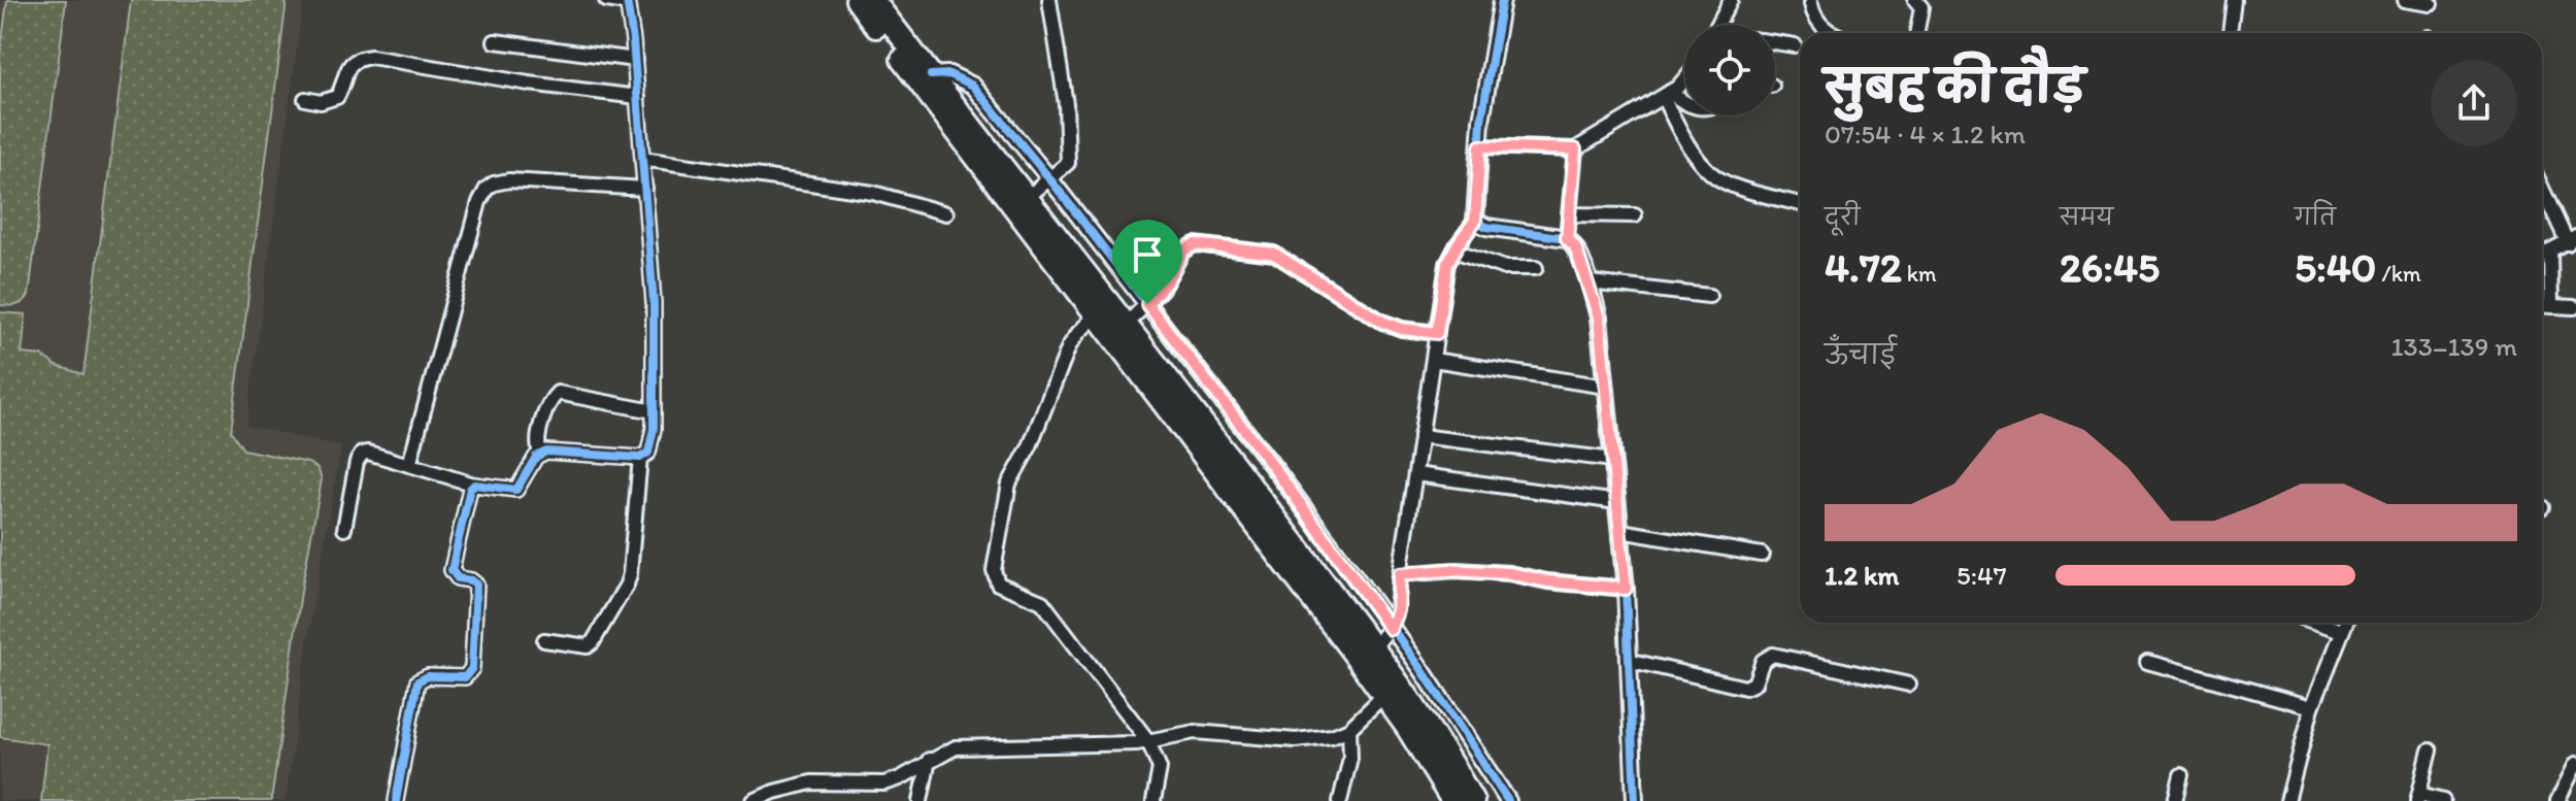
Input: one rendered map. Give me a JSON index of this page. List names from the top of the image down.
{
  "page": {
    "heading": ["सुबह की दौड़", "07:54 · 4 × 1.2 km"],
    "stats": [
      ["दूरी", "4.72 km"],
      ["समय", "26:45"],
      ["गति", "5:40 /km"]
    ],
    "chart": ["ऊँचाई", "133–139 m"],
    "list": [
      {
        "name": "1.2 km",
        "note": "5:47"
      }
    ]
  }
}
